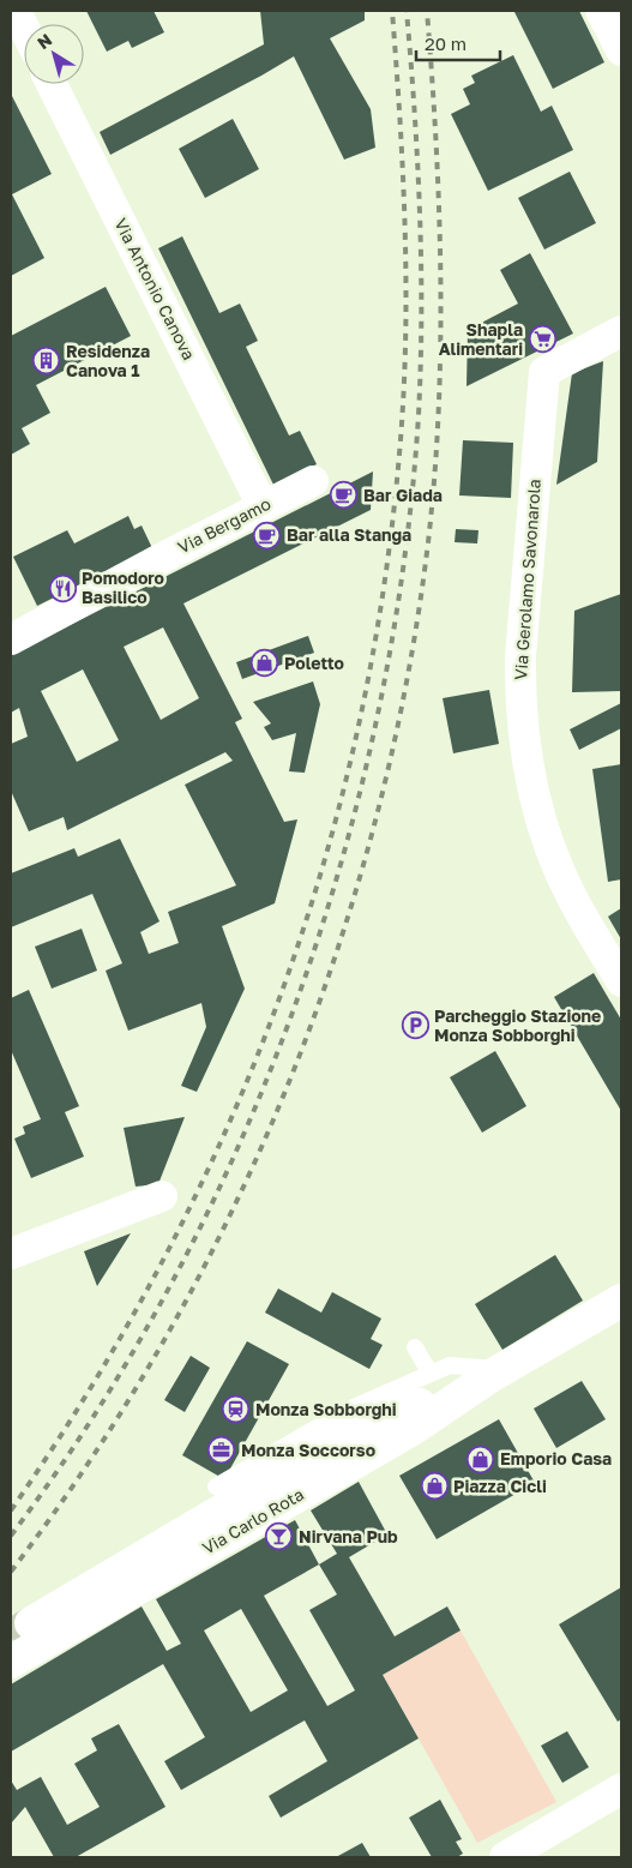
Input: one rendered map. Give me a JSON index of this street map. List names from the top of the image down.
{
  "streets": {
    "street": [
      "Via Antonio Canova",
      "Via Bergamo",
      "Via Gerolamo Savonarola",
      "Via Carlo Rota"
    ]
  },
  "crossings": [
    ["Via Antonio Canova", "Via Bergamo"]
  ],
  "places": {
    "supermarket": ["Shapla Alimentari"],
    "building": ["Residenza Canova 1"],
    "cafe": ["Bar Giada", "Bar alla Stanga"],
    "restaurant": ["Pomodoro Basilico"],
    "shop": ["Poletto", "Emporio Casa", "Piazza Cicli"],
    "parking": ["Parcheggio Stazione Monza Sobborghi"],
    "station": ["Monza Sobborghi"],
    "office": ["Monza Soccorso"],
    "bar": ["Nirvana Pub"]
  },
  "scale_bar": "20 m",
  "north": "top left"
}
